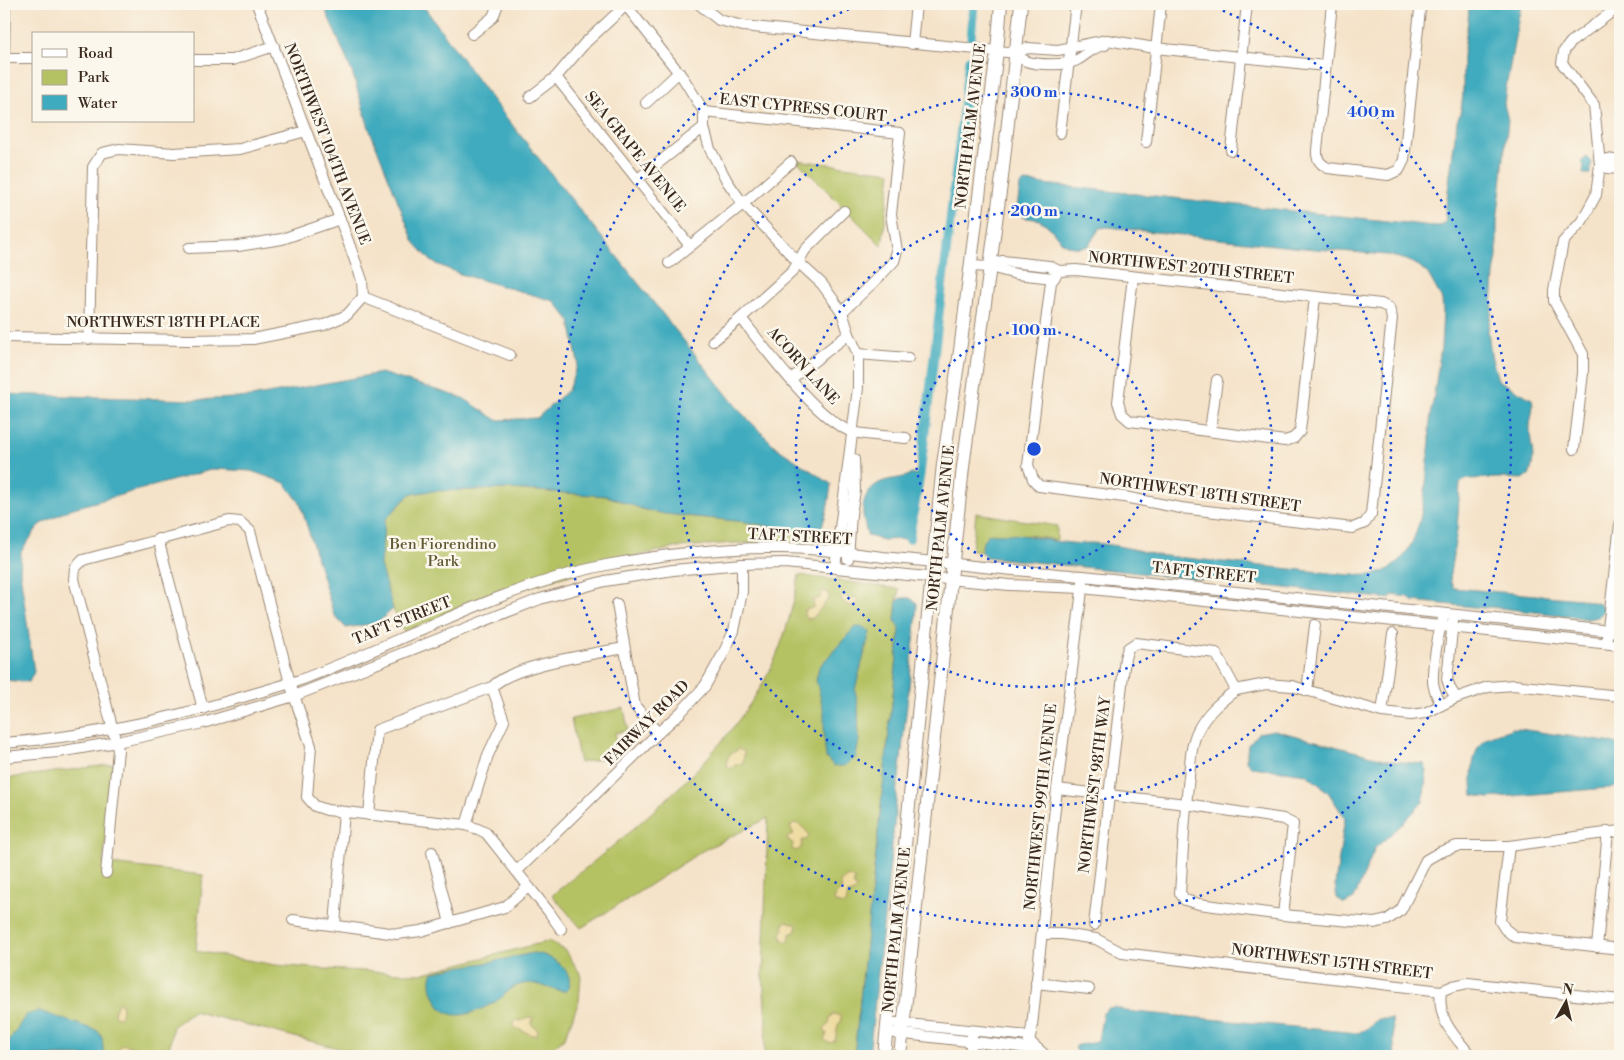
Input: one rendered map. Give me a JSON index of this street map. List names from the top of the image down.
{
  "streets": {
    "main road": ["NORTH PALM AVENUE"],
    "street": [
      "EAST CYPRESS COURT",
      "NORTHWEST 104TH AVENUE",
      "SEA GRAPE AVENUE",
      "NORTHWEST 20TH STREET",
      "NORTHWEST 18TH PLACE",
      "ACORN LANE",
      "NORTHWEST 18TH STREET",
      "TAFT STREET",
      "FAIRWAY ROAD",
      "NORTHWEST 98TH WAY",
      "NORTHWEST 99TH AVENUE",
      "NORTHWEST 15TH STREET"
    ]
  },
  "crossings": [
    ["NORTH PALM AVENUE", "NORTHWEST 20TH STREET"],
    ["NORTH PALM AVENUE", "TAFT STREET"],
    ["NORTHWEST 104TH AVENUE", "NORTHWEST 18TH PLACE"],
    ["NORTHWEST 20TH STREET", "NORTHWEST 18TH STREET"],
    ["TAFT STREET", "FAIRWAY ROAD"],
    ["TAFT STREET", "NORTHWEST 99TH AVENUE"],
    ["NORTHWEST 99TH AVENUE", "NORTHWEST 15TH STREET"]
  ],
  "parks": ["Ben Fiorendino Park"],
  "legend": ["Road", "Park", "Water"],
  "north": "top",
  "rings": [
    "300 m",
    "400 m",
    "200 m",
    "100 m"
  ]
}
